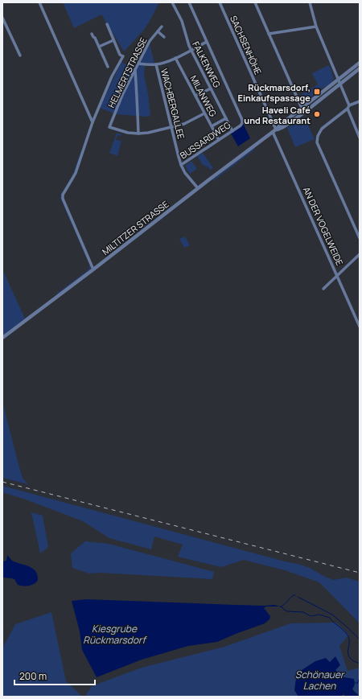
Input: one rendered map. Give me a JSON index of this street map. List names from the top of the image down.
{
  "streets": {
    "street": [
      "SACHSENHÖHE",
      "FALKENWEG",
      "HELMERTSTRASSE",
      "MILANWEG",
      "WACHBERGALLEE",
      "BUSSARDWEG",
      "AN DER VOGELWEIDE",
      "MILTITZER STRASSE"
    ]
  },
  "crossings": [
    ["SACHSENHÖHE", "AN DER VOGELWEIDE"],
    ["SACHSENHÖHE", "MILTITZER STRASSE"],
    ["FALKENWEG", "BUSSARDWEG"],
    ["MILANWEG", "BUSSARDWEG"],
    ["WACHBERGALLEE", "BUSSARDWEG"],
    ["BUSSARDWEG", "MILTITZER STRASSE"],
    ["AN DER VOGELWEIDE", "MILTITZER STRASSE"]
  ],
  "water": ["Kiesgrube Rückmarsdorf", "Schönauer Lachen"],
  "places": {
    "transit": ["Rückmarsdorf, Einkaufspassage"],
    "other": ["Haveli Café und Restaurant"]
  },
  "scale_bar": "200 m"
}
